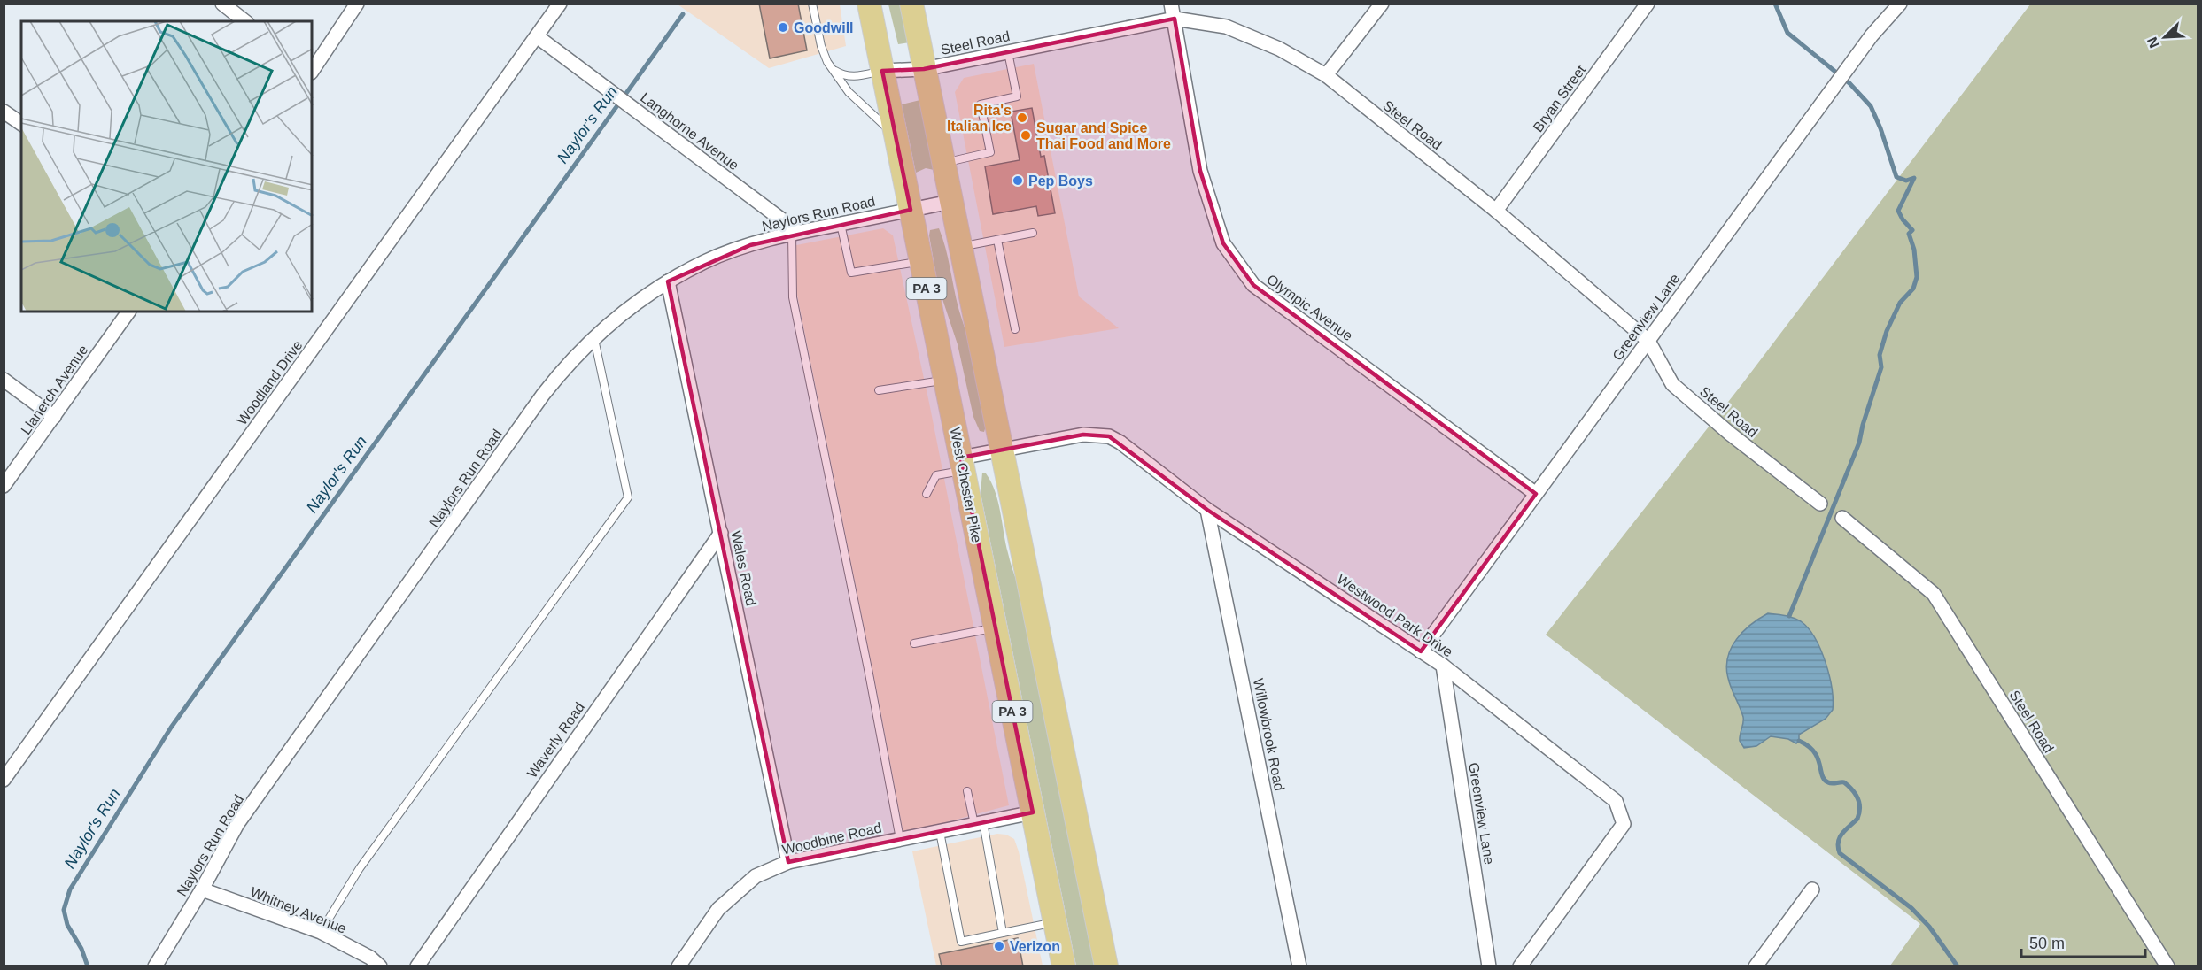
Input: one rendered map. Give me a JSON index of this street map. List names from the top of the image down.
{
  "streets": {
    "highway": ["PA 3", "West Chester Pike"],
    "street": [
      "Steel Road",
      "Bryan Street",
      "Langhorne Avenue",
      "Naylors Run Road",
      "Olympic Avenue",
      "Greenview Lane",
      "Woodland Drive",
      "Llanerch Avenue",
      "Wales Road",
      "Westwood Park Drive",
      "Willowbrook Road",
      "Waverly Road",
      "Woodbine Road",
      "Whitney Avenue"
    ]
  },
  "crossings": [
    ["Steel Road", "Bryan Street"],
    ["Steel Road", "PA 3"],
    ["Steel Road", "Olympic Avenue"],
    ["Steel Road", "Greenview Lane"],
    ["Steel Road", "West Chester Pike"],
    ["Langhorne Avenue", "Naylors Run Road"],
    ["Langhorne Avenue", "Woodland Drive"],
    ["Naylors Run Road", "PA 3"],
    ["Naylors Run Road", "West Chester Pike"],
    ["Naylors Run Road", "Wales Road"],
    ["Naylors Run Road", "Whitney Avenue"],
    ["PA 3", "Westwood Park Drive"],
    ["Olympic Avenue", "Greenview Lane"],
    ["Greenview Lane", "Westwood Park Drive"],
    ["West Chester Pike", "Westwood Park Drive"],
    ["West Chester Pike", "Woodbine Road"],
    ["Wales Road", "Waverly Road"],
    ["Wales Road", "Woodbine Road"],
    ["Westwood Park Drive", "Willowbrook Road"]
  ],
  "water": ["Naylor's Run"],
  "places": [
    "Goodwill",
    "Rita's Italian Ice",
    "Sugar and Spice Thai Food and More",
    "Pep Boys",
    "Verizon"
  ],
  "scale_bar": "50 m",
  "north": "bottom left"
}
